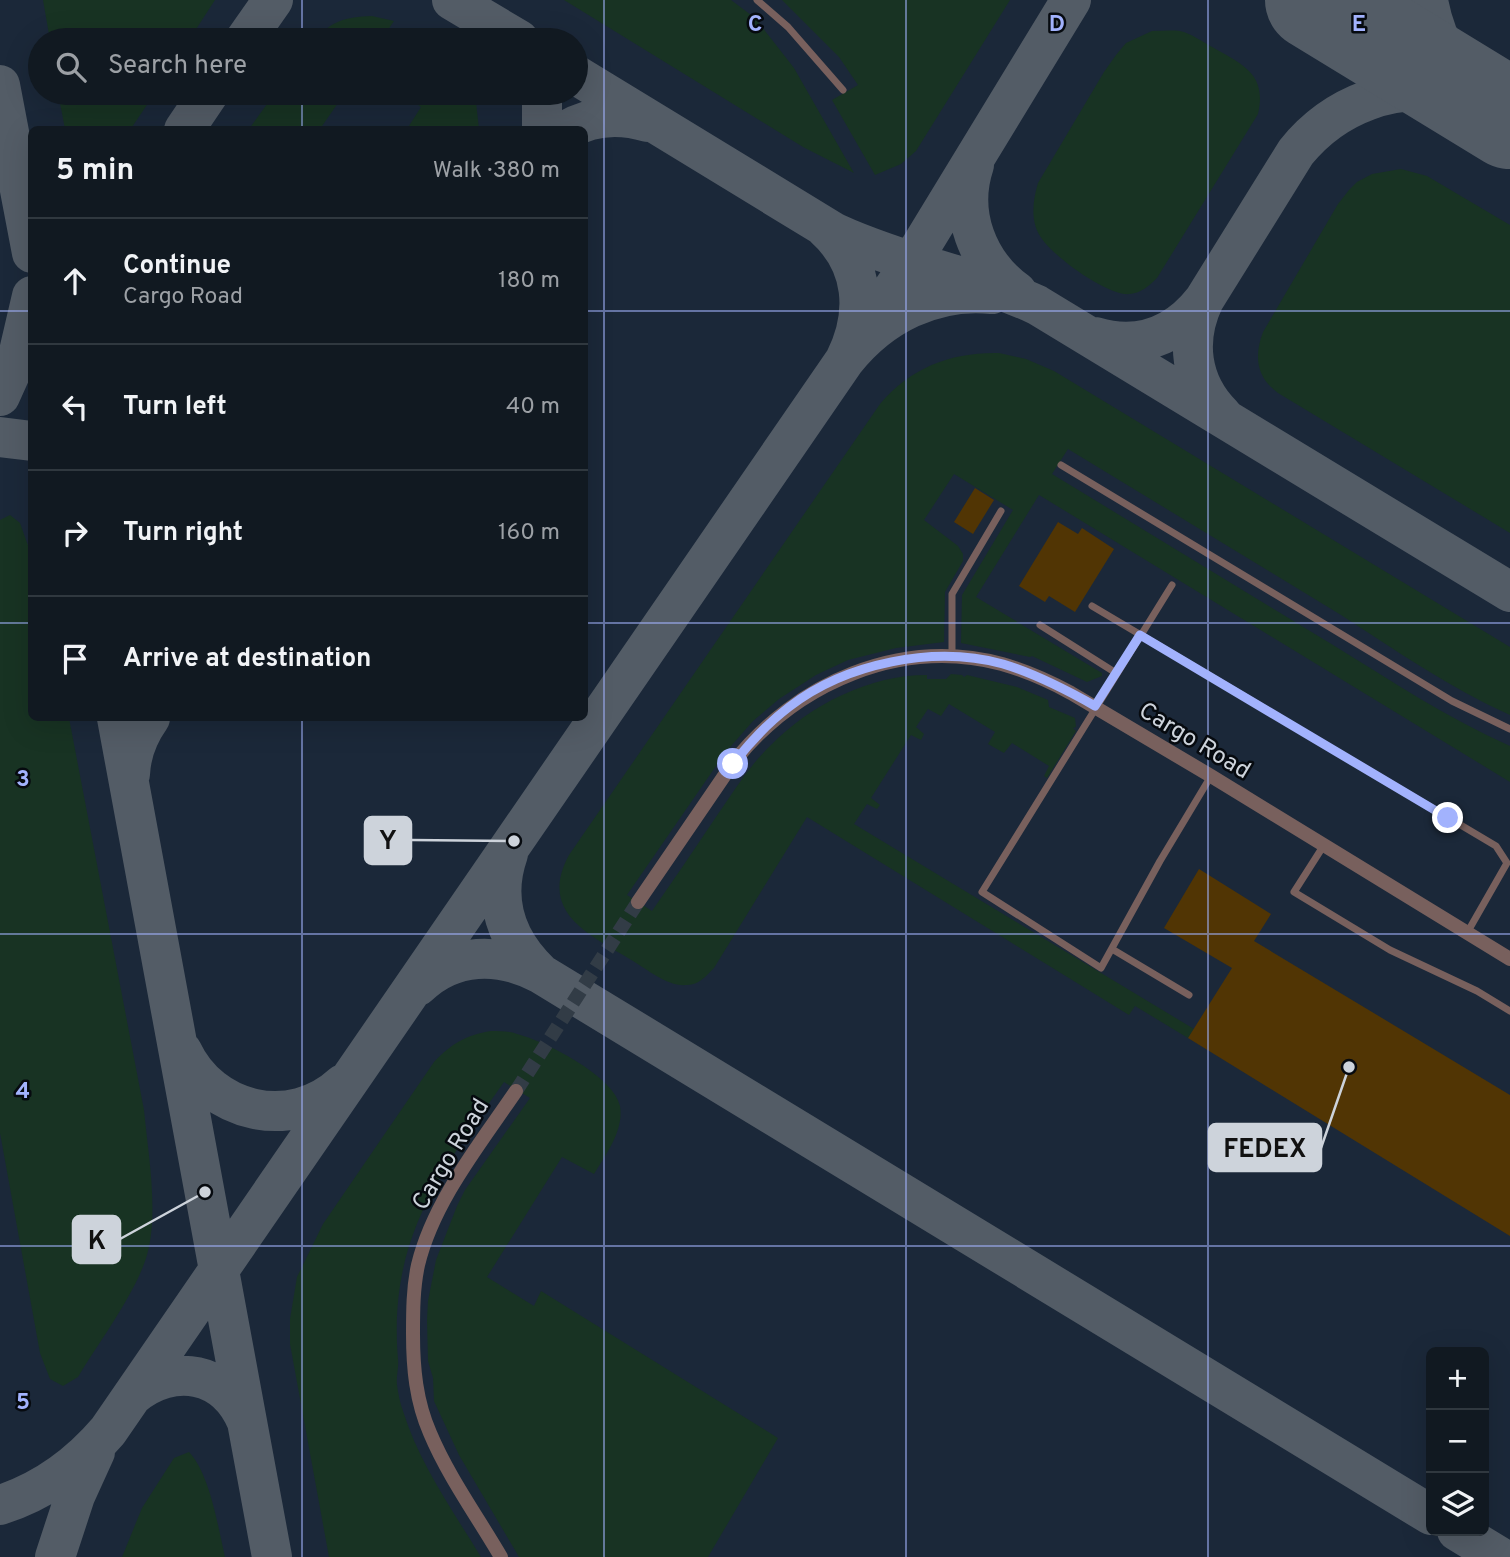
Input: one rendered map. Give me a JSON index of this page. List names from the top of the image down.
{
  "streets": {
    "street": ["Cargo Road"]
  },
  "places": ["Y", "FEDEX", "K"],
  "page": {
    "search": "Search here",
    "heading": ["5 min", "Walk · 380 m"],
    "list": [
      ["Continue", "Cargo Road", "180 m"],
      ["Turn left", "40 m"],
      ["Turn right", "160 m"],
      "Arrive at destination"
    ],
    "map_buttons": ["+", "−"]
  },
  "grid": {
    "columns": ["C", "D", "E"],
    "rows": ["3", "4", "5"]
  }
}
